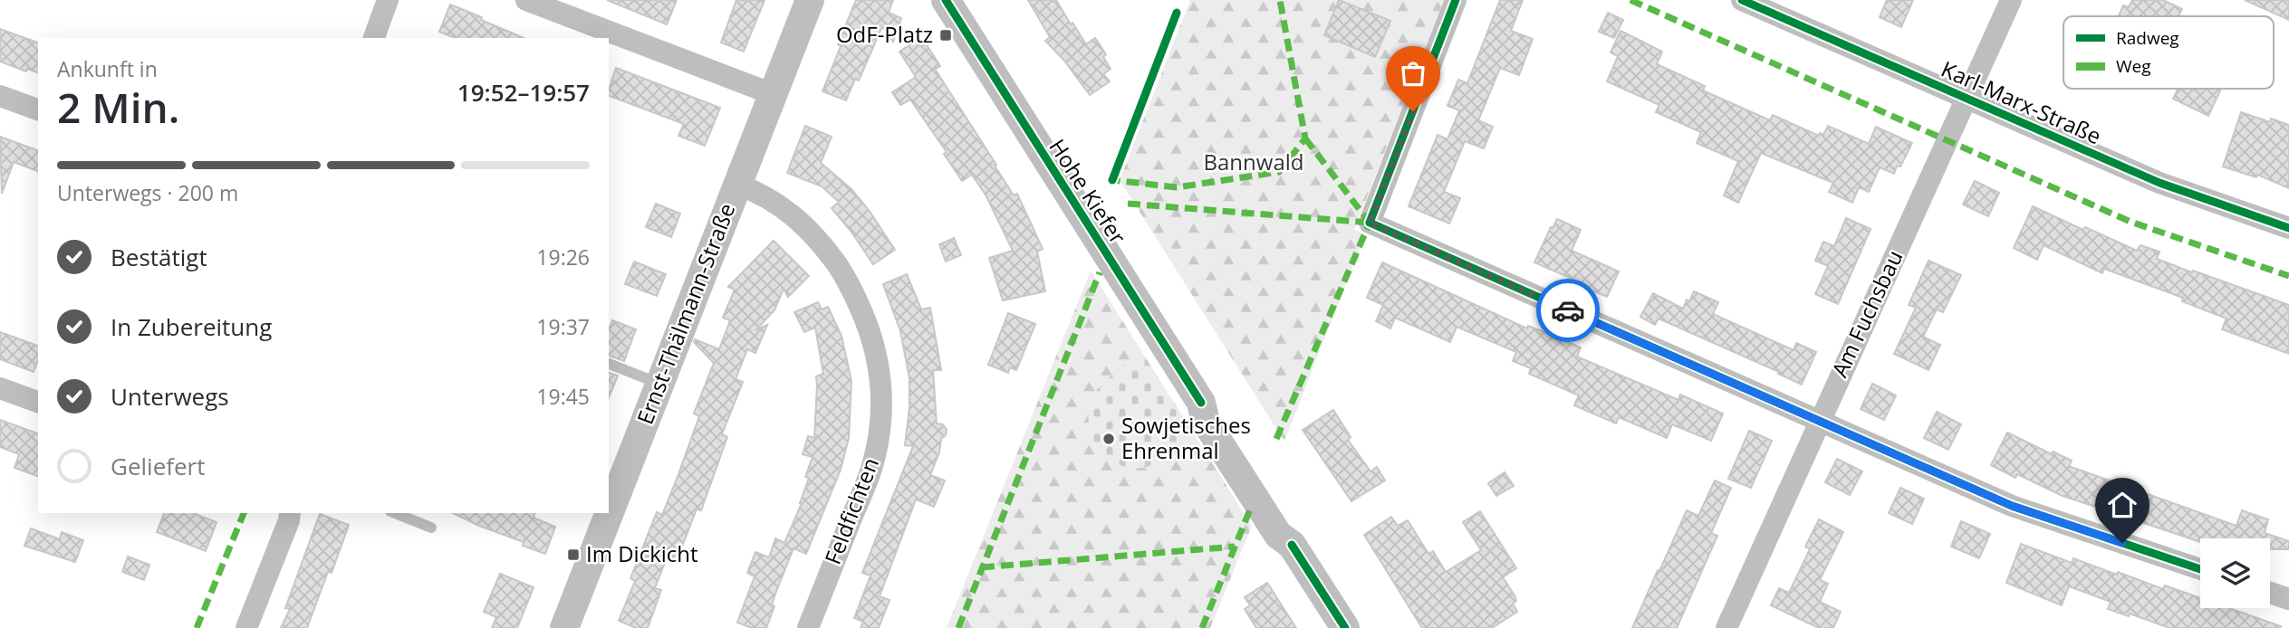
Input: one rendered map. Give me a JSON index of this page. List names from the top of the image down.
{
  "streets": {
    "street": [
      "Karl-Marx-Straße",
      "Hohe Kiefer",
      "Ernst-Thälmann-Straße",
      "Am Fuchsbau",
      "Feldfichten"
    ]
  },
  "crossings": [
    ["Karl-Marx-Straße", "Am Fuchsbau"],
    ["Ernst-Thälmann-Straße", "Feldfichten"]
  ],
  "parks": ["Bannwald"],
  "places": {
    "transit": ["OdF-Platz", "Im Dickicht"],
    "other": ["Sowjetisches Ehrenmal"]
  },
  "legend": ["Radweg", "Weg"],
  "page": {
    "heading": ["2 Min.", "Ankunft in", "19:52–19:57"],
    "bar": "Unterwegs · 200 m",
    "list": [
      ["Bestätigt", "19:26"],
      ["In Zubereitung", "19:37"],
      ["Unterwegs", "19:45"],
      "Geliefert"
    ]
  }
}
